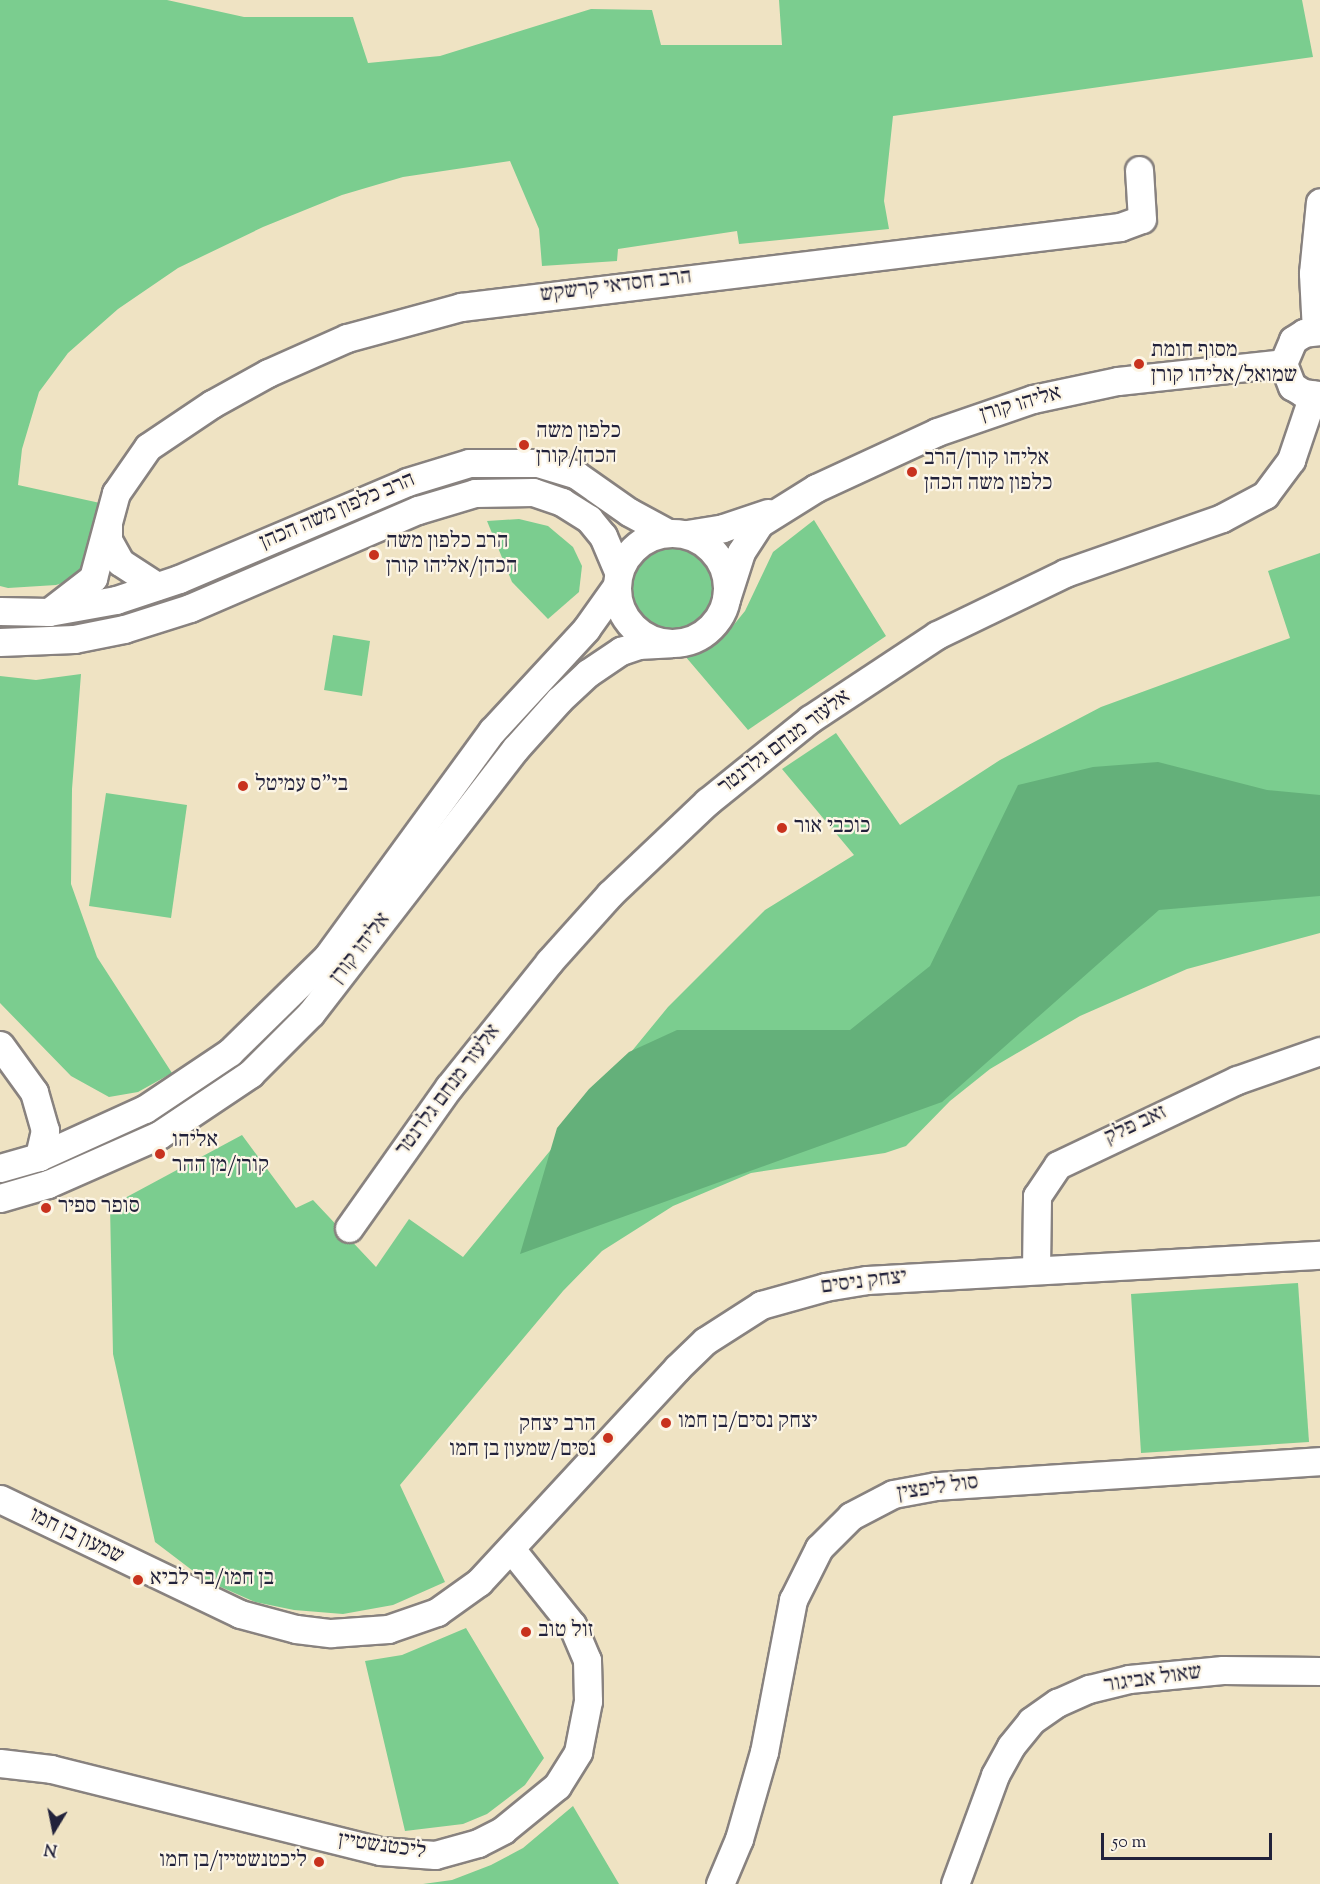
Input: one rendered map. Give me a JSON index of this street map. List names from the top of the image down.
{
  "streets": {
    "street": [
      "הרב חסדאי קרשקש",
      "אליהו קורן",
      "הרב כלפון משה הכהן",
      "אלעזר מנחם גלרנטר",
      "זאב פלק",
      "יצחק ניסים",
      "סול ליפצין",
      "שמעון בן חמו",
      "שאול אביגור",
      "ליכטנשטיין"
    ]
  },
  "crossings": [
    ["הרב חסדאי קרשקש", "הרב כלפון משה הכהן"],
    ["אליהו קורן", "הרב כלפון משה הכהן"],
    ["זאב פלק", "יצחק ניסים"],
    ["יצחק ניסים", "שמעון בן חמו"],
    ["יצחק ניסים", "ליכטנשטיין"],
    ["שמעון בן חמו", "ליכטנשטיין"]
  ],
  "places": [
    "מסוף חומת שמואל/אליהו קורן",
    "כלפון משה הכהן/קורן",
    "אליהו קורן/הרב כלפון משה הכהן",
    "הרב כלפון משה הכהן/אליהו קורן",
    "בי\"ס עמיטל",
    "כוכבי אור",
    "אליהו קורן/מן ההר",
    "סופר ספיר",
    "יצחק נסים/בן חמו",
    "הרב יצחק נסים/שמעון בן חמו",
    "בן חמו/בר לביא",
    "זול טוב",
    "ליכטנשטיין/בן חמו"
  ],
  "scale_bar": "50 m",
  "north": "bottom"
}
